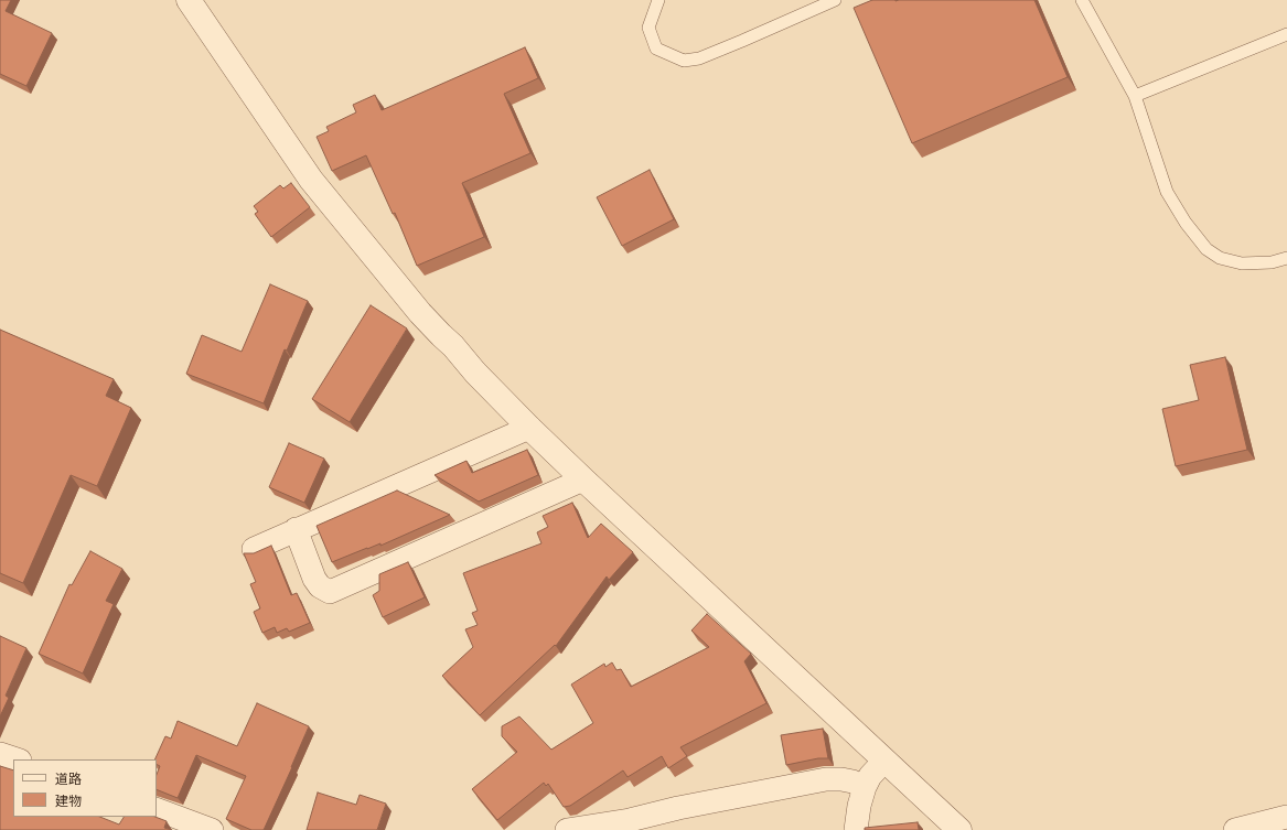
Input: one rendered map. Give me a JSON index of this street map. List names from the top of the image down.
{
  "legend": ["道路", "建物"]
}
